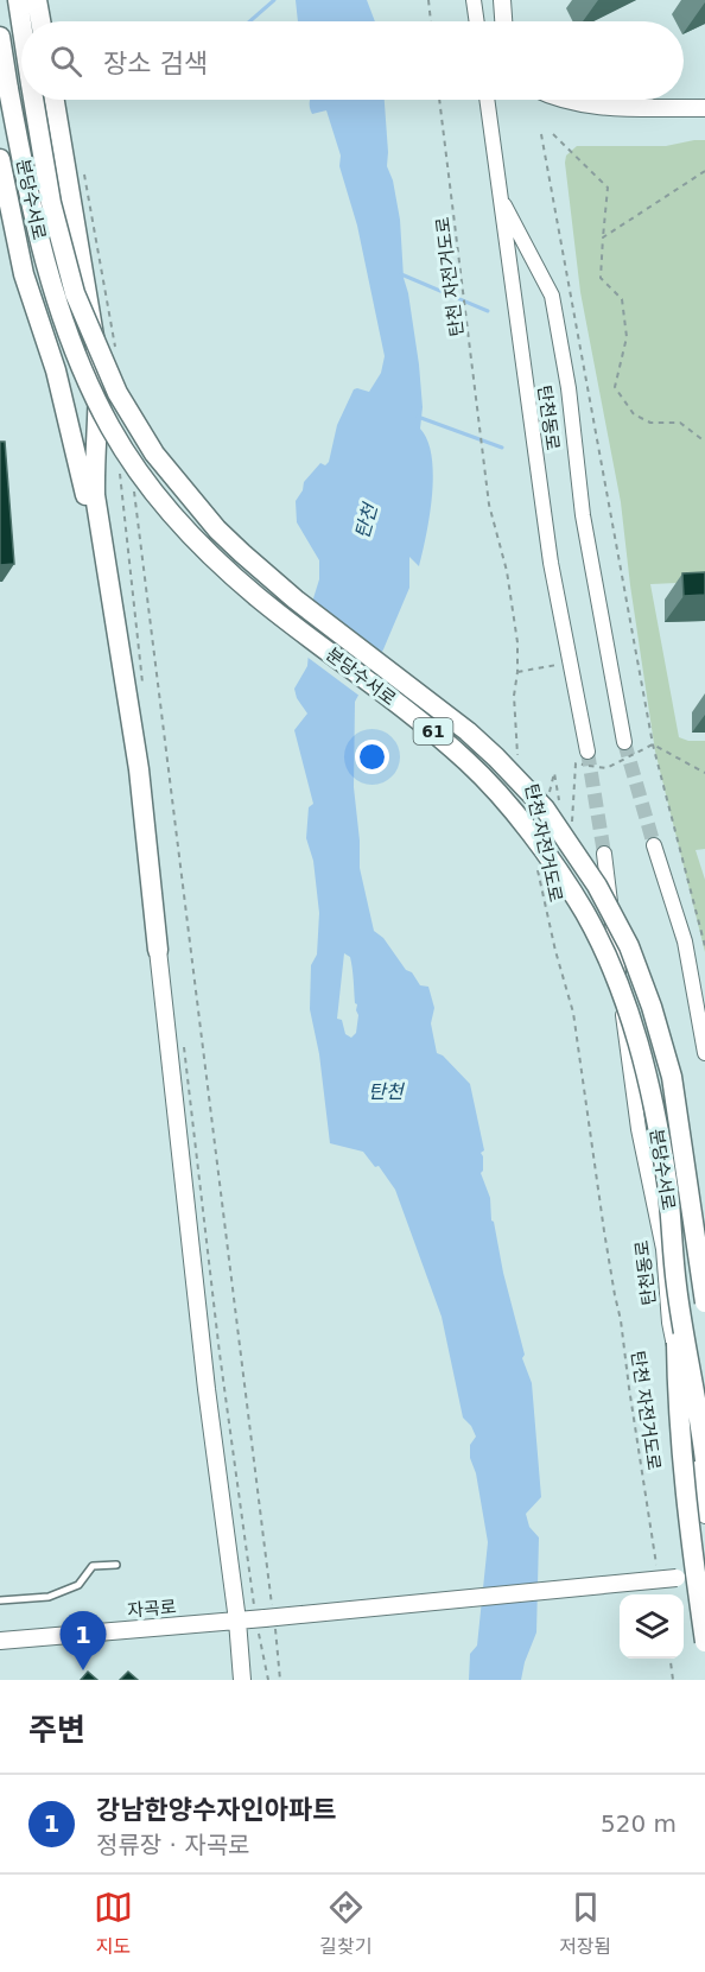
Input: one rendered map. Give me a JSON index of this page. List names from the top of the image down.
{
  "streets": {
    "highway": ["분당수서로", "61"],
    "main road": ["자곡로"],
    "street": ["탄천동로"],
    "path": ["탄천 자전거도로"]
  },
  "water": ["탄천"],
  "page": {
    "search": "장소 검색",
    "pins": "1",
    "heading": "주변",
    "list": [
      {
        "mark": "1",
        "name": "강남한양수자인아파트",
        "note": "정류장 · 자곡로",
        "value": "520 m"
      }
    ],
    "nav": ["지도", "길찾기", "저장됨"]
  }
}
